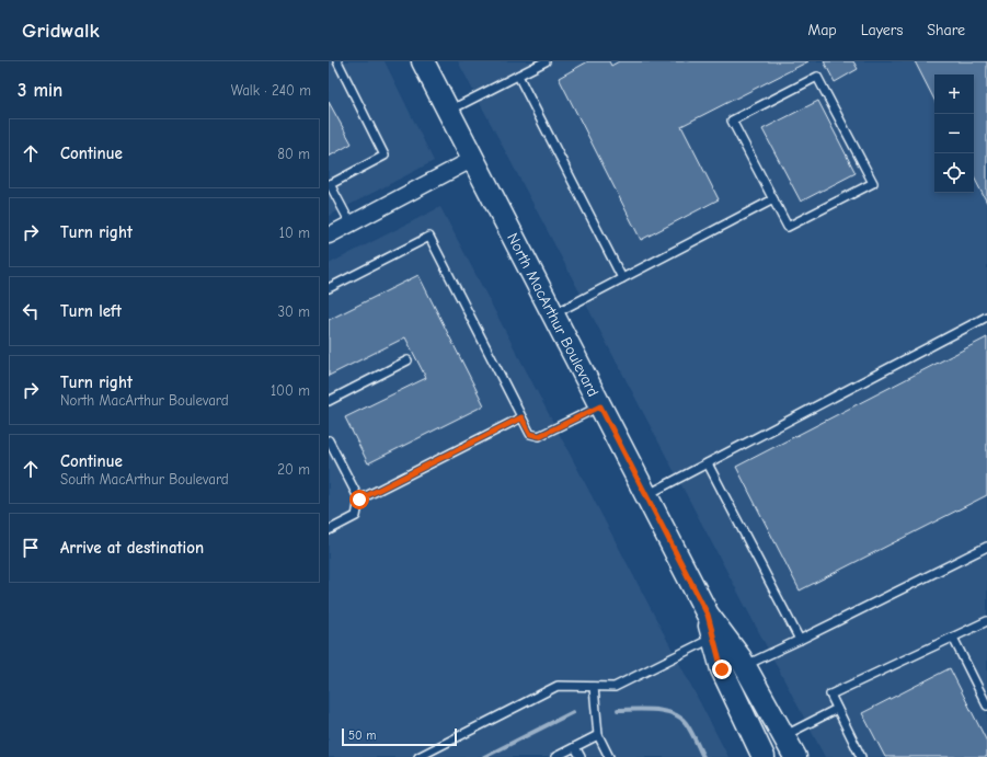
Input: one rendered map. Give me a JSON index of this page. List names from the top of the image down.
{
  "streets": {
    "main road": ["North MacArthur Boulevard"]
  },
  "scale_bar": "50 m",
  "page": {
    "header": "Gridwalk",
    "nav": ["Map", "Layers", "Share"],
    "heading": ["3 min", "Walk · 240 m"],
    "map_buttons": ["+", "−"],
    "list": [
      ["Continue", "80 m"],
      ["Turn right", "10 m"],
      ["Turn left", "30 m"],
      ["Turn right", "North MacArthur Boulevard", "100 m"],
      ["Continue", "South MacArthur Boulevard", "20 m"],
      "Arrive at destination"
    ],
    "scale": "50 m"
  }
}
